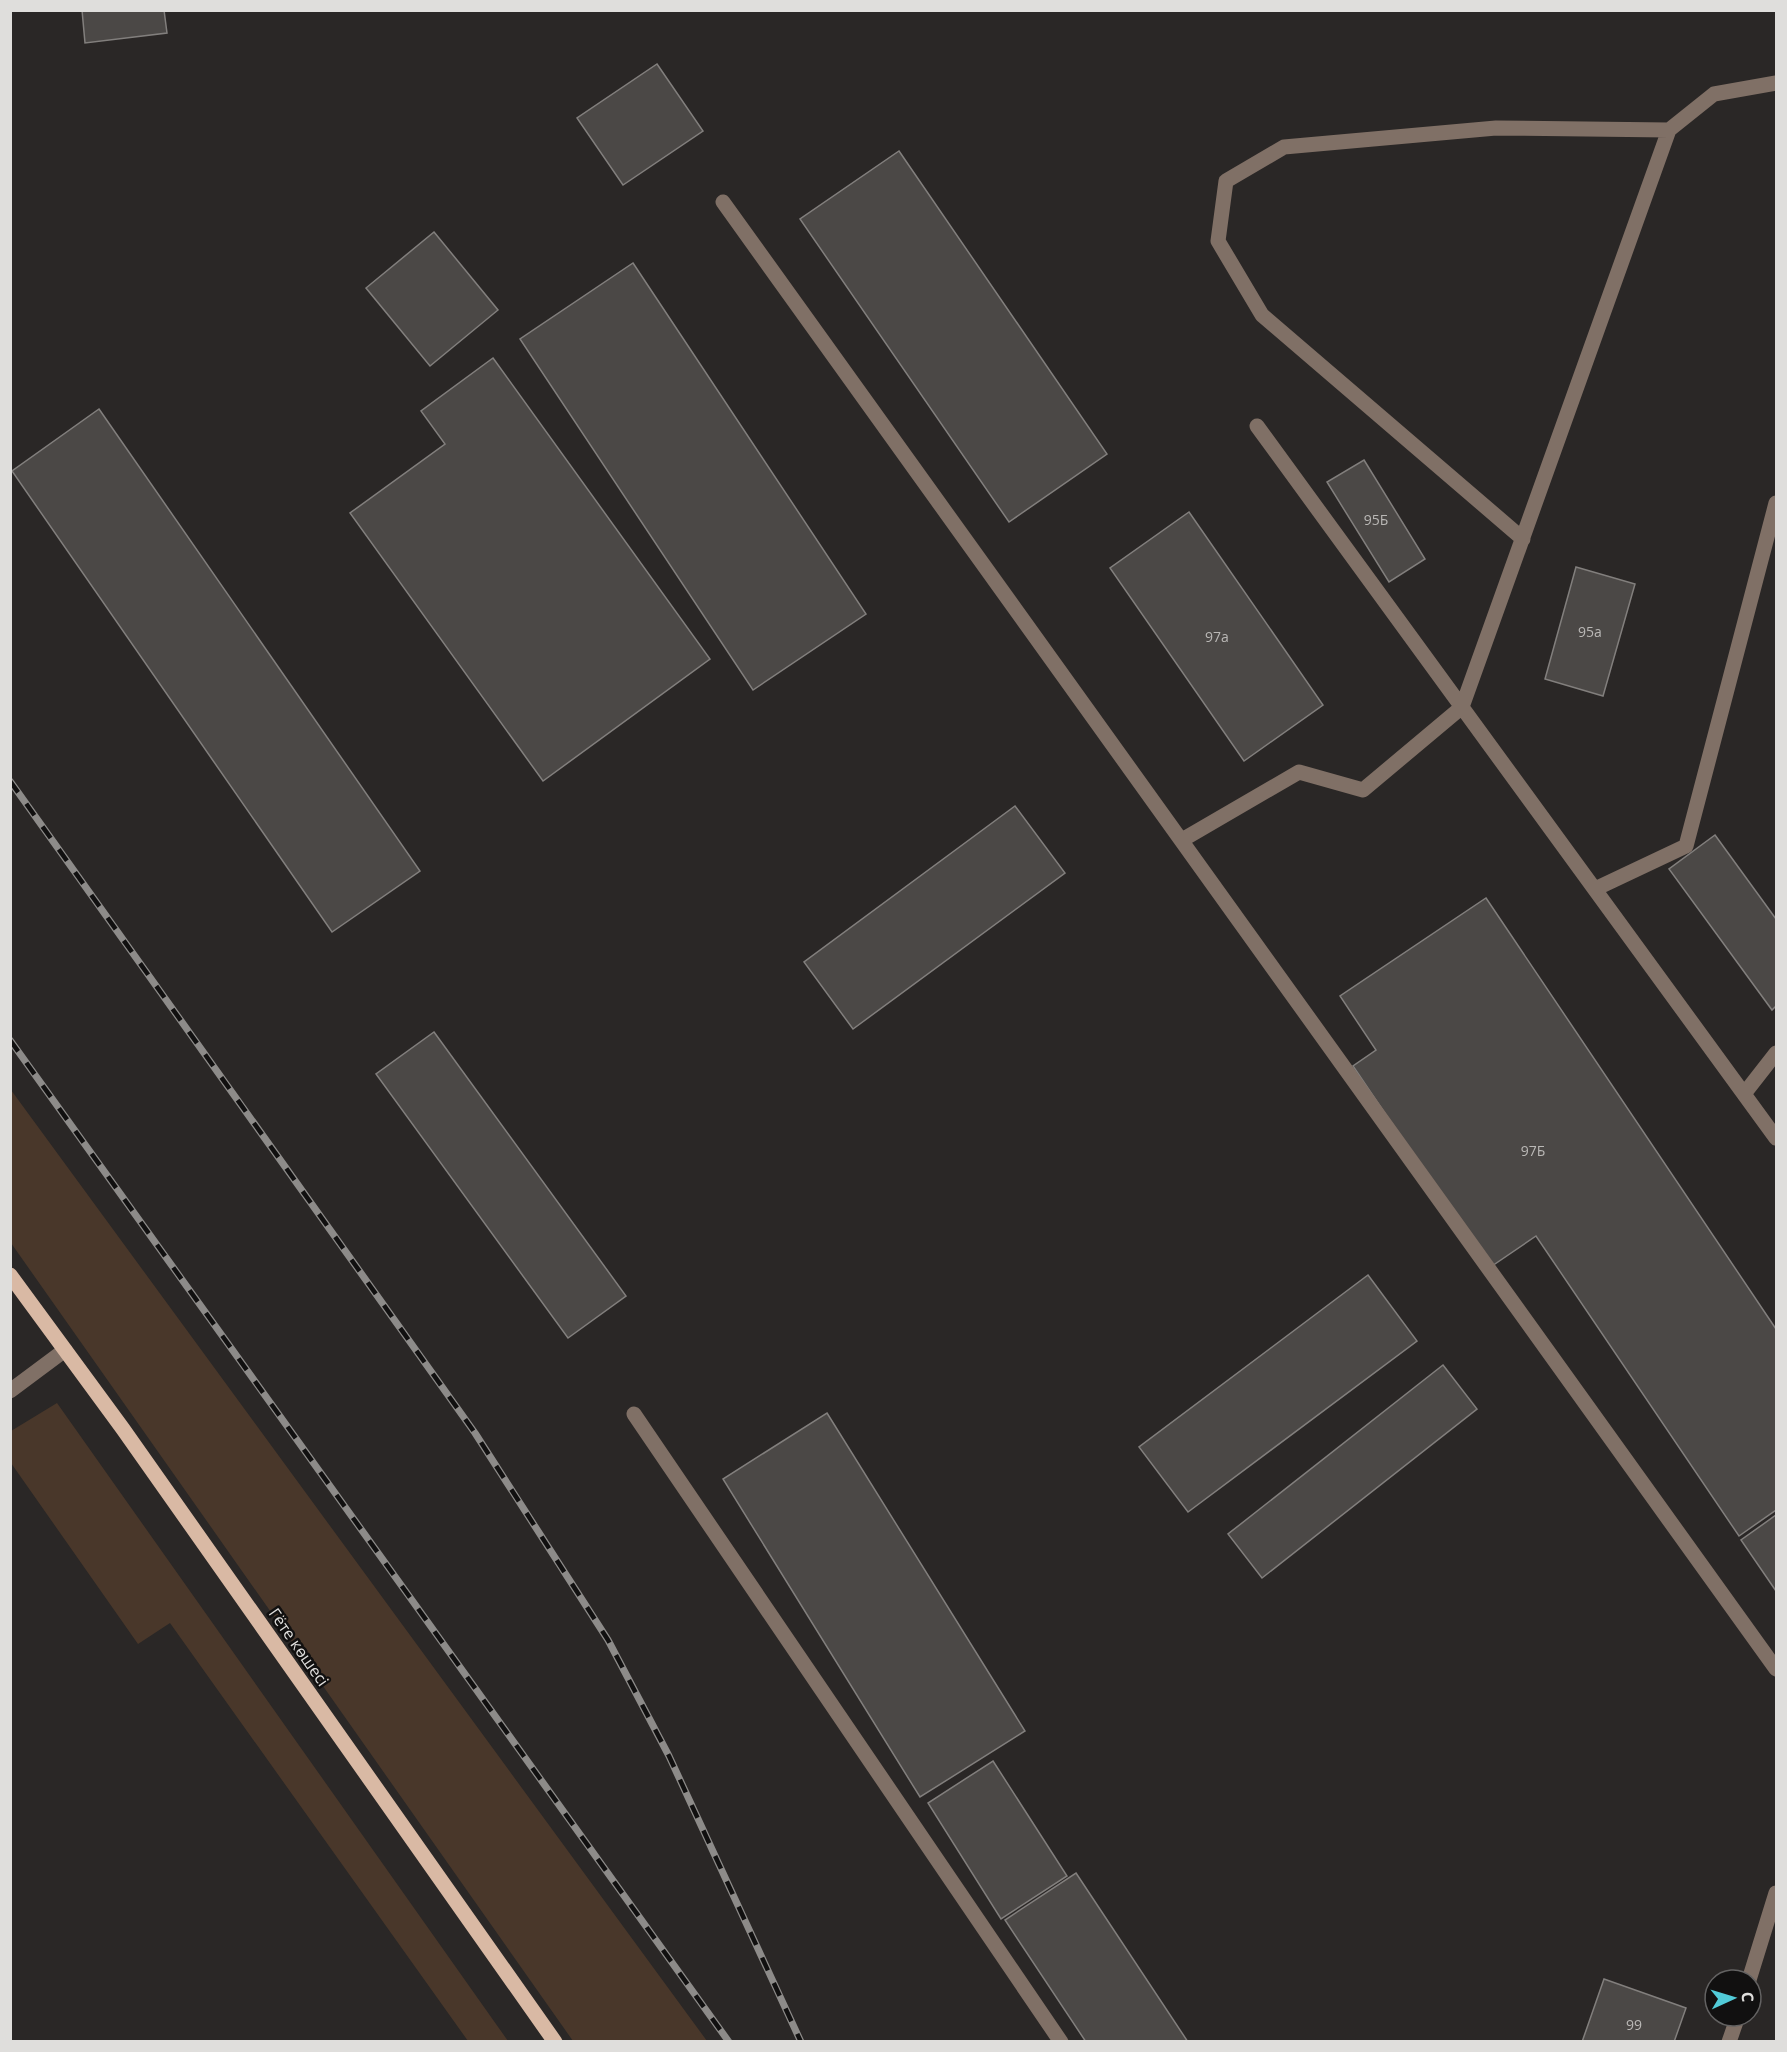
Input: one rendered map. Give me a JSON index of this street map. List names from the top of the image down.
{
  "streets": {
    "main road": ["Гёте көшесі"]
  },
  "house_numbers": [
    "95Б",
    "95а",
    "97а",
    "97Б",
    "99"
  ],
  "north": "right"
}
